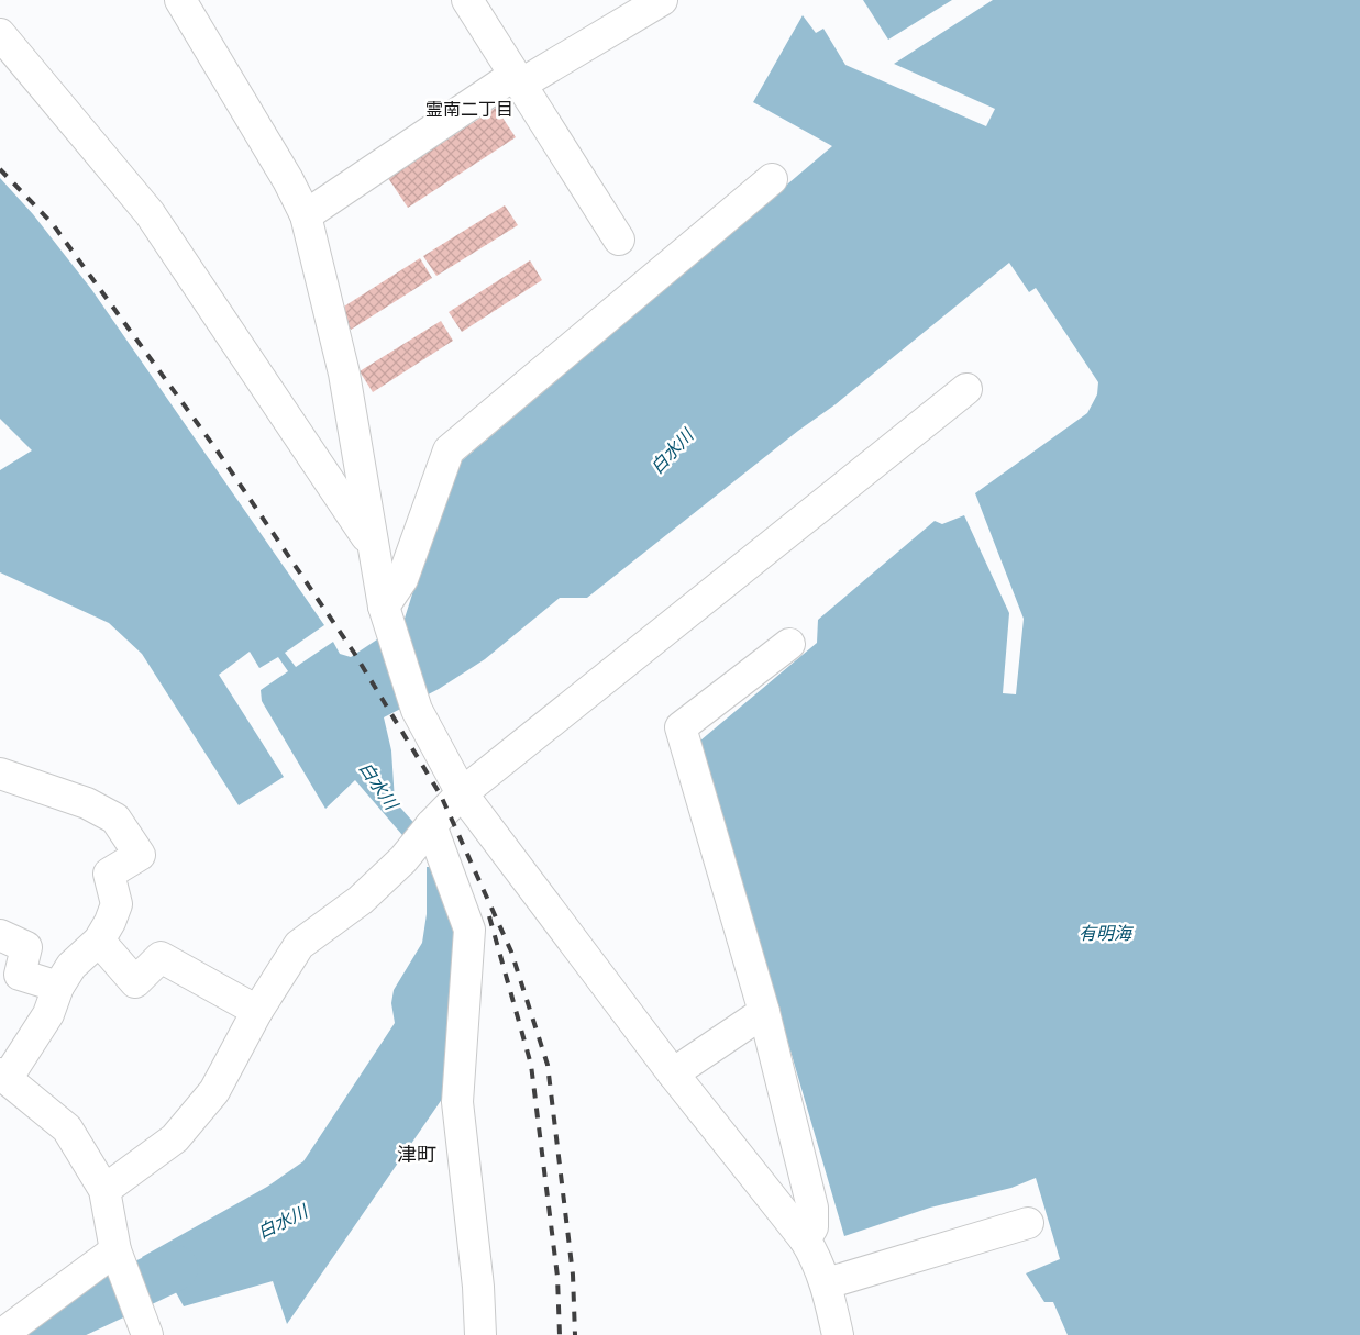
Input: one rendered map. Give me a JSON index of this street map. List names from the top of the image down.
{
  "districts": ["霊南二丁目", "津町"],
  "water": ["白水川", "有明海"]
}
